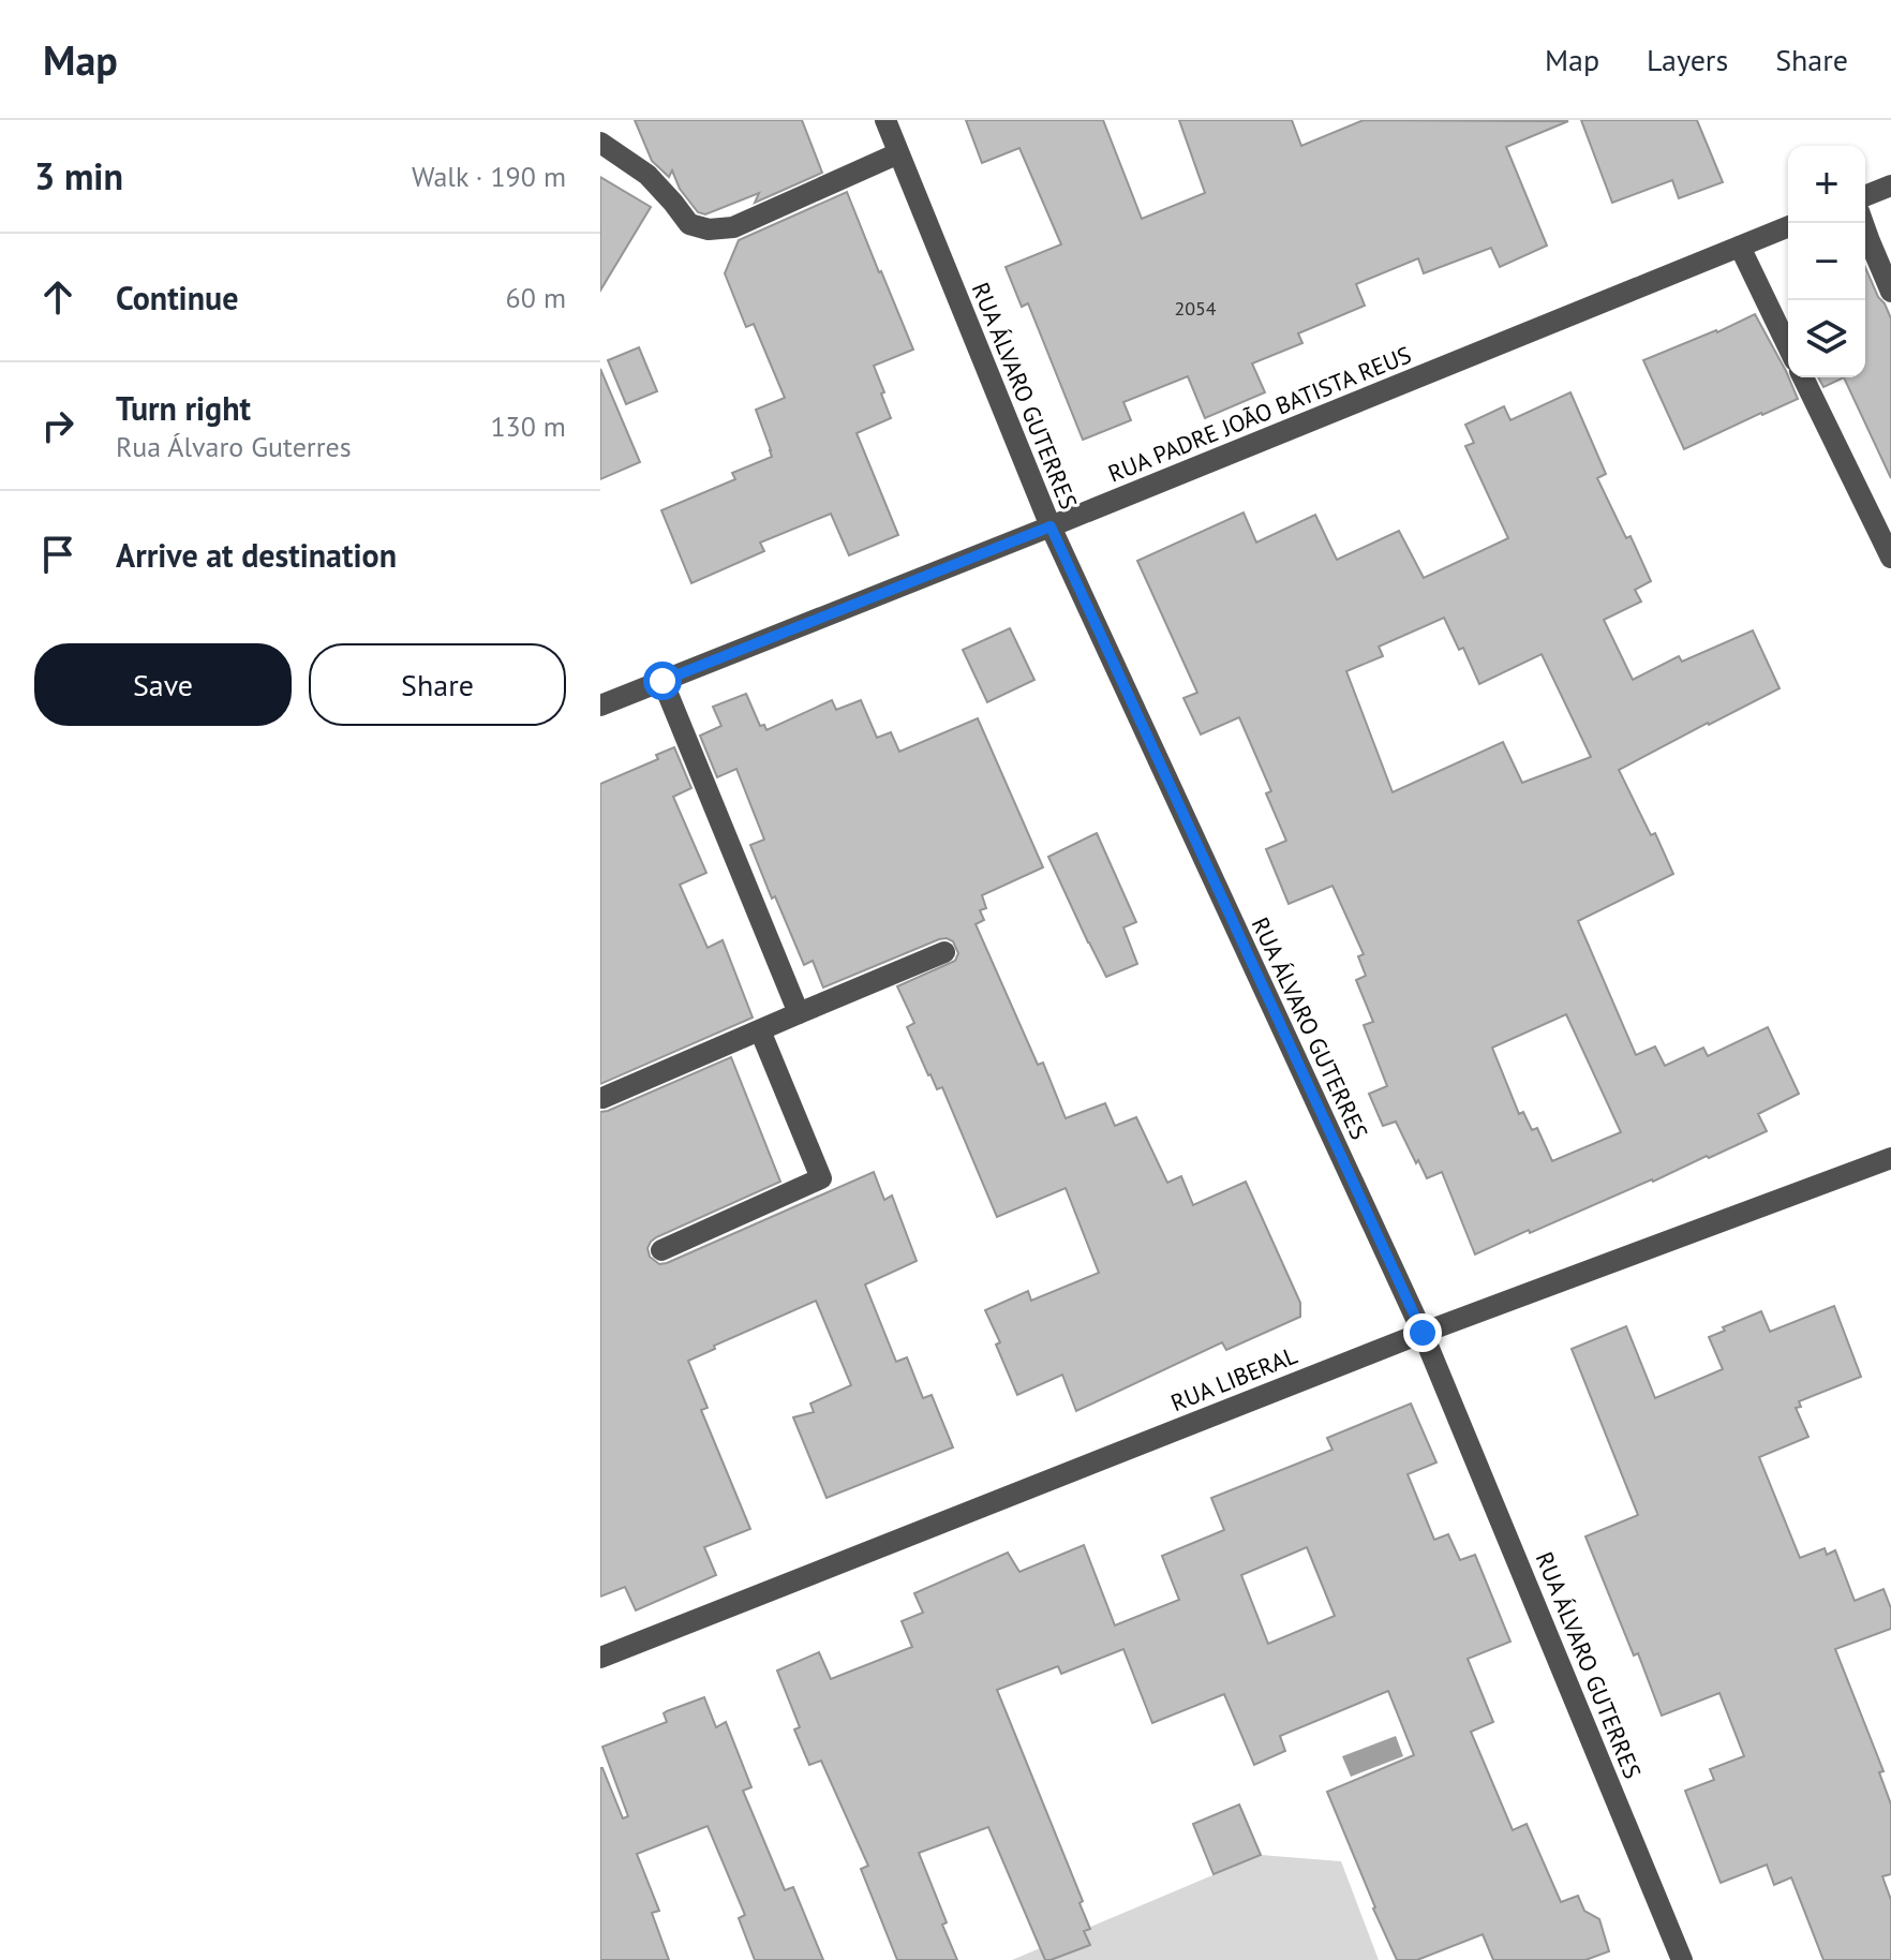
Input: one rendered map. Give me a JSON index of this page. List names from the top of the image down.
{
  "streets": {
    "street": ["RUA ÁLVARO GUTERRES", "RUA PADRE JOÃO BATISTA REUS", "RUA LIBERAL"]
  },
  "crossings": [
    ["RUA ÁLVARO GUTERRES", "RUA PADRE JOÃO BATISTA REUS"],
    ["RUA ÁLVARO GUTERRES", "RUA LIBERAL"]
  ],
  "house_numbers": ["2054"],
  "page": {
    "header": "Map",
    "nav": ["Map", "Layers", "Share"],
    "heading": ["3 min", "Walk · 190 m"],
    "map_buttons": ["+", "−"],
    "list": [
      ["Continue", "60 m"],
      ["Turn right", "Rua Álvaro Guterres", "130 m"],
      "Arrive at destination"
    ],
    "buttons": ["Save", "Share"]
  }
}
